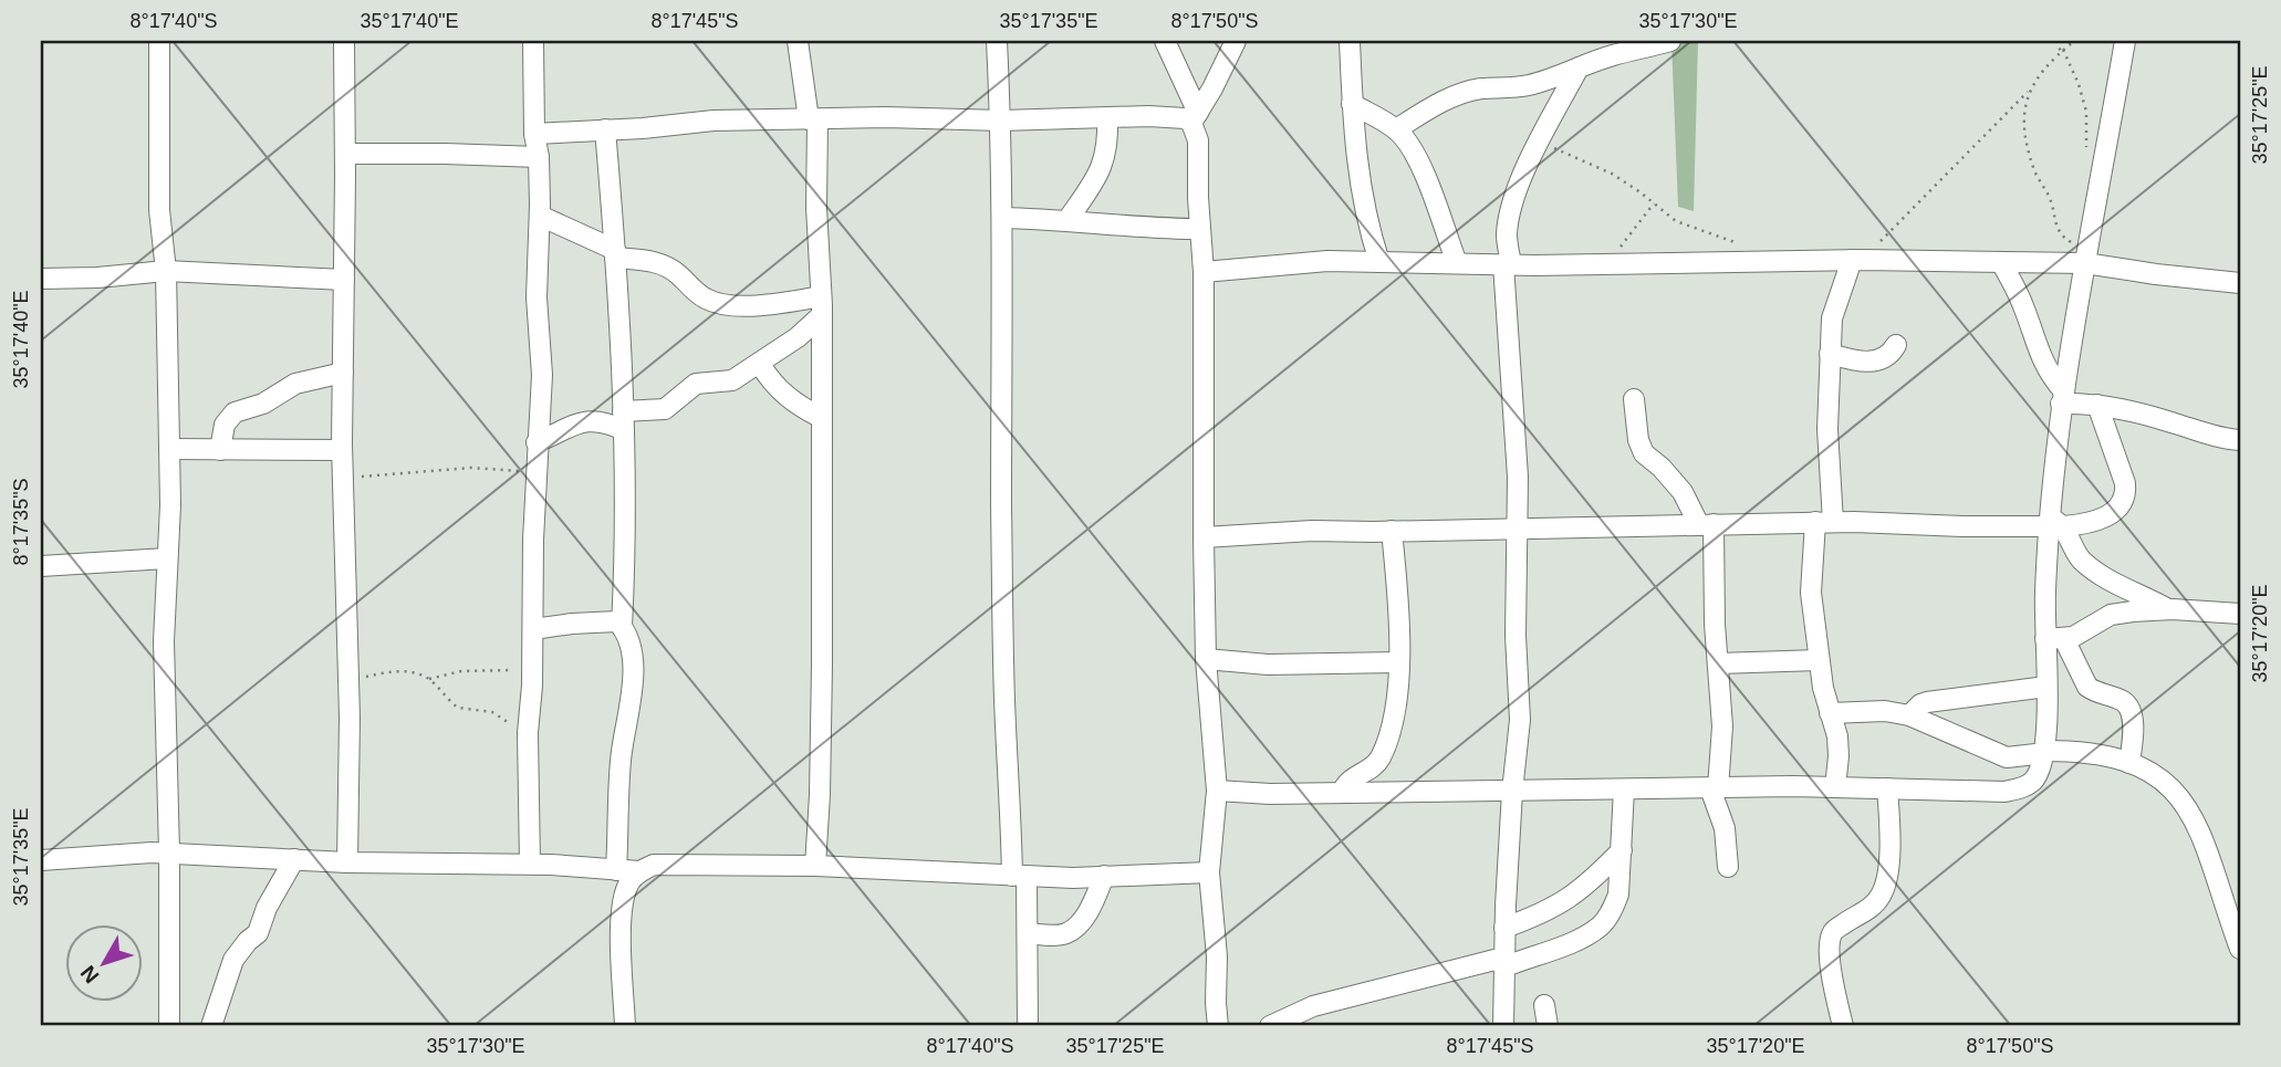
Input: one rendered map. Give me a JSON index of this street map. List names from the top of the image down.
{
  "north": "bottom left",
  "coordinates": [
    "8°17'40\"S",
    "35°17'40\"E",
    "8°17'45\"S",
    "35°17'35\"E",
    "8°17'50\"S",
    "35°17'30\"E",
    "35°17'25\"E",
    "8°17'35\"S",
    "35°17'20\"E"
  ]
}
